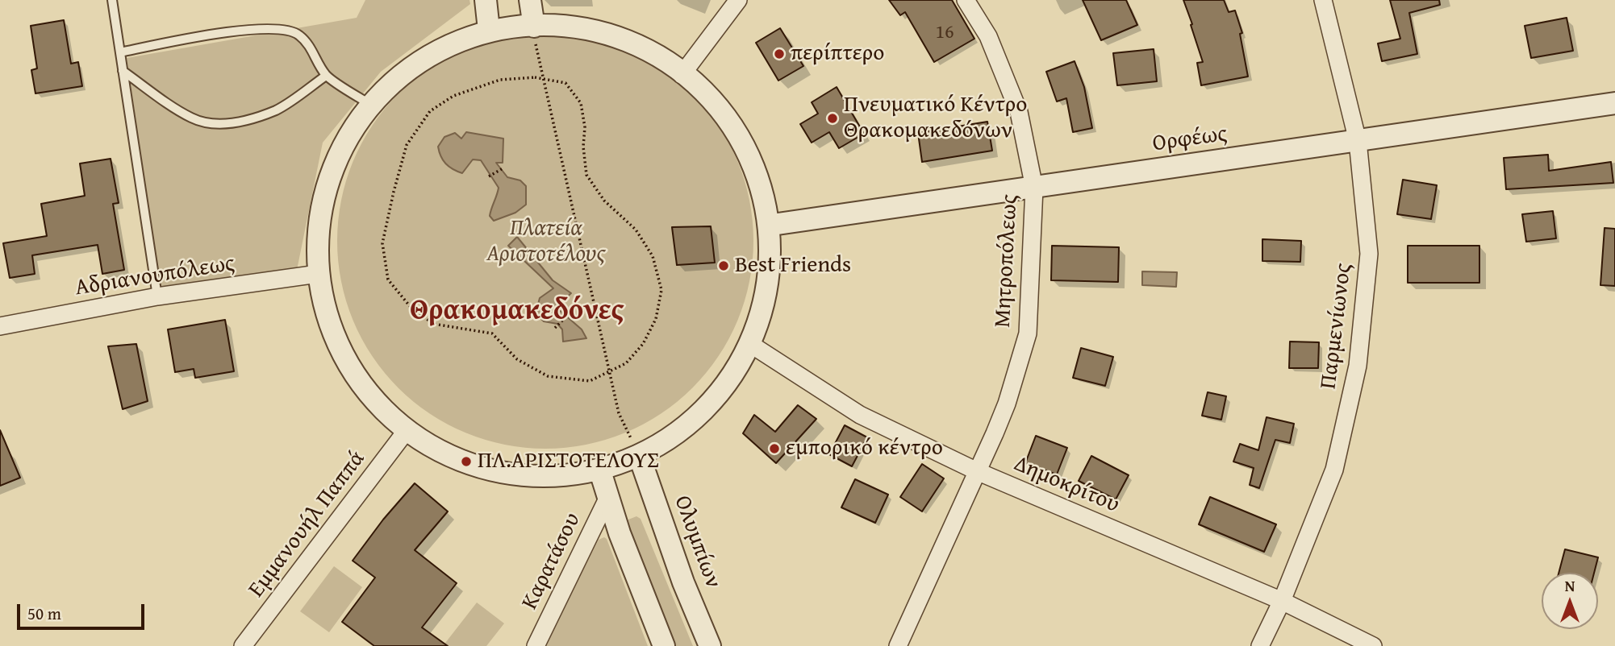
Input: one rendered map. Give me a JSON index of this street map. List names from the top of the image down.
{
  "streets": {
    "street": [
      "Ορφέως",
      "Μητροπόλεως",
      "Αδριανουπόλεως",
      "Παρμενίωνος",
      "Δημοκρίτου",
      "Εμμανουήλ Παππά",
      "Ολυμπίων",
      "Καρατάσου"
    ]
  },
  "crossings": [
    ["Ορφέως", "Μητροπόλεως"],
    ["Ορφέως", "Παρμενίωνος"],
    ["Μητροπόλεως", "Δημοκρίτου"],
    ["Παρμενίωνος", "Δημοκρίτου"]
  ],
  "districts": ["Θρακομακεδόνες"],
  "parks": ["Πλατεία Αριστοτέλους"],
  "places": [
    "περίπτερο",
    "Πνευματικό Κέντρο Θρακομακεδόνων",
    "Best Friends",
    "εμπορικό κέντρο",
    "ΠΛ.ΑΡΙΣΤΟΤΕΛΟΥΣ"
  ],
  "house_numbers": ["16"],
  "scale_bar": "50 m",
  "north": "top"
}
